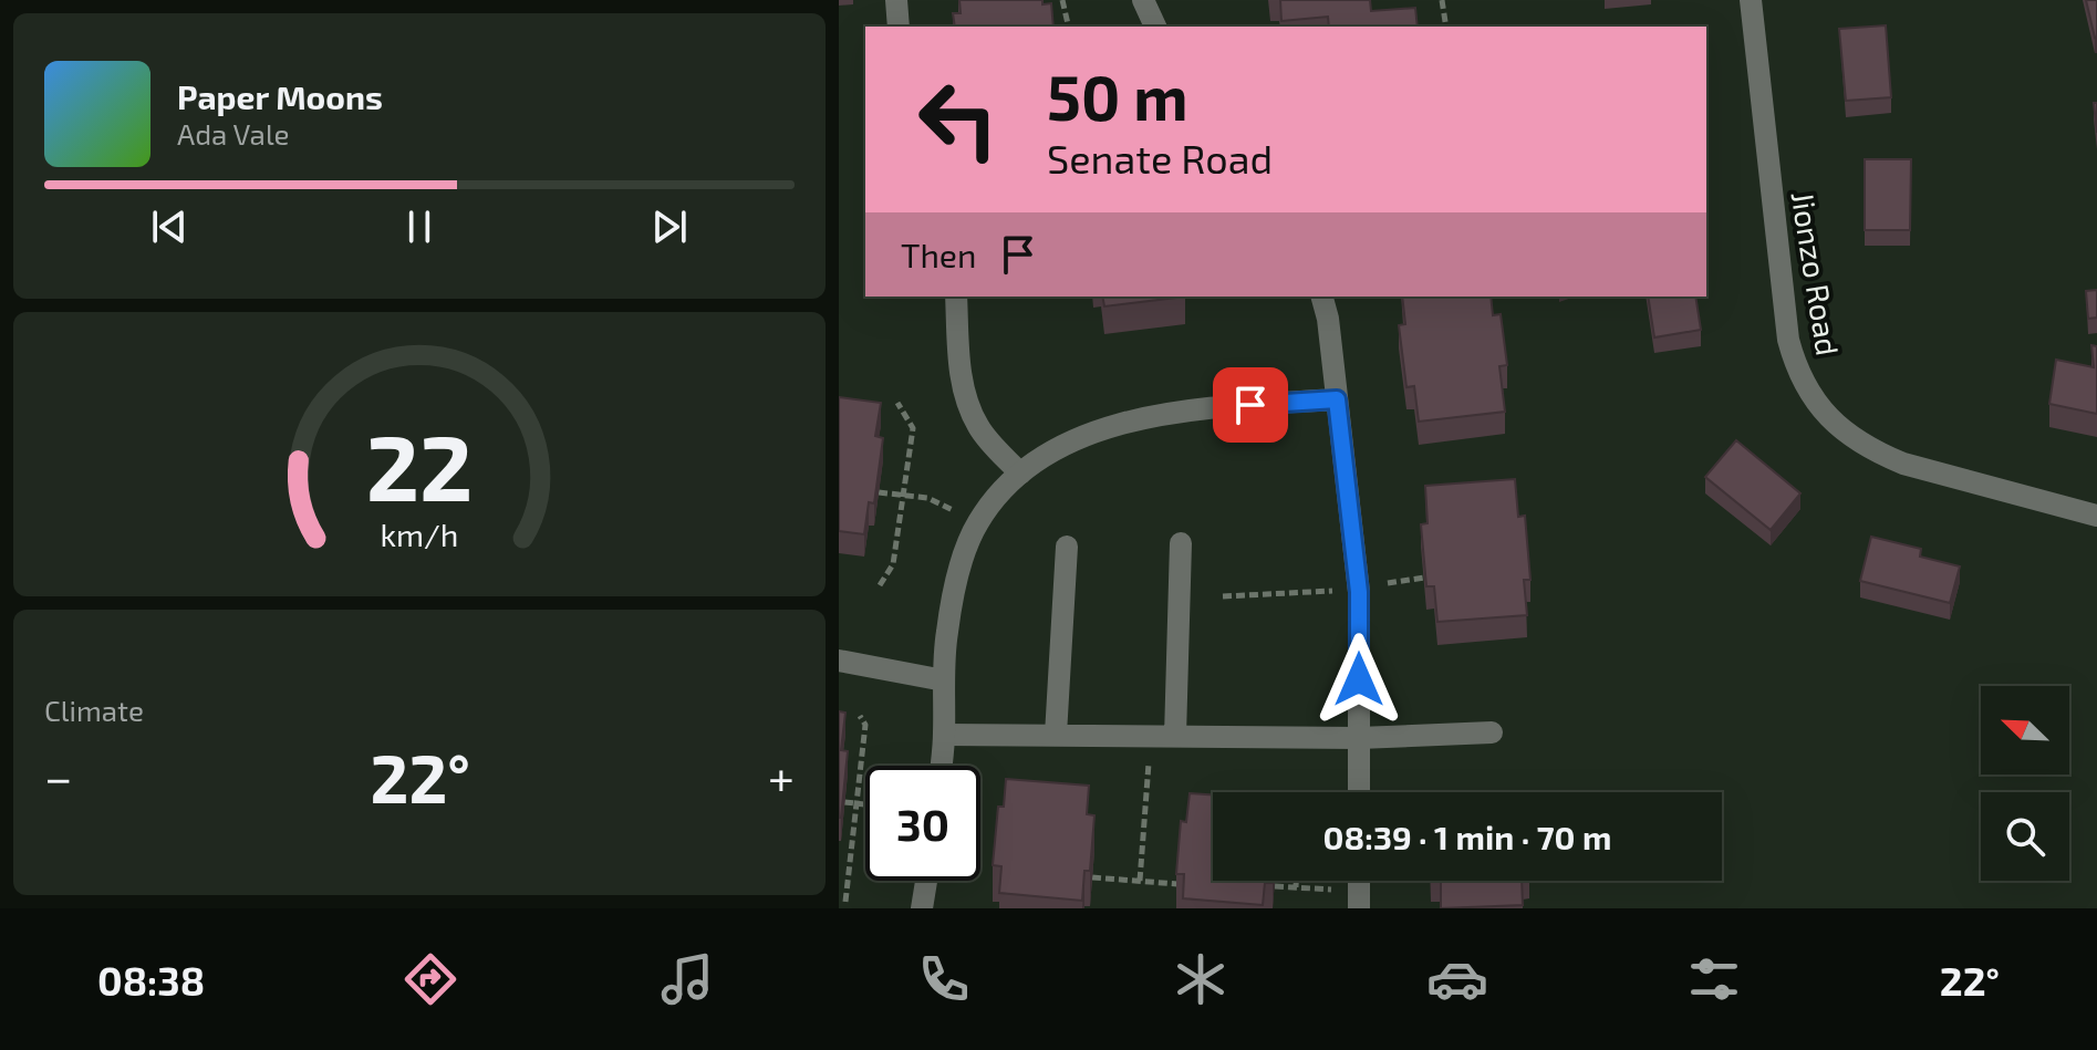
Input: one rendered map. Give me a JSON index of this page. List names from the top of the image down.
{
  "streets": {
    "street": ["Jionzo Road"]
  },
  "north": "top left",
  "page": {
    "turn": ["50 m", "Senate Road"],
    "song": ["Paper Moons", "Ada Vale"],
    "then": "Then",
    "tile": "Climate",
    "heat": ["−", "22°", "+"],
    "limit": "30",
    "trip": "08:39 · 1 min · 70 m",
    "tabs": ["08:38", "22°"],
    "gauge": ["22", "km/h"]
  }
}
